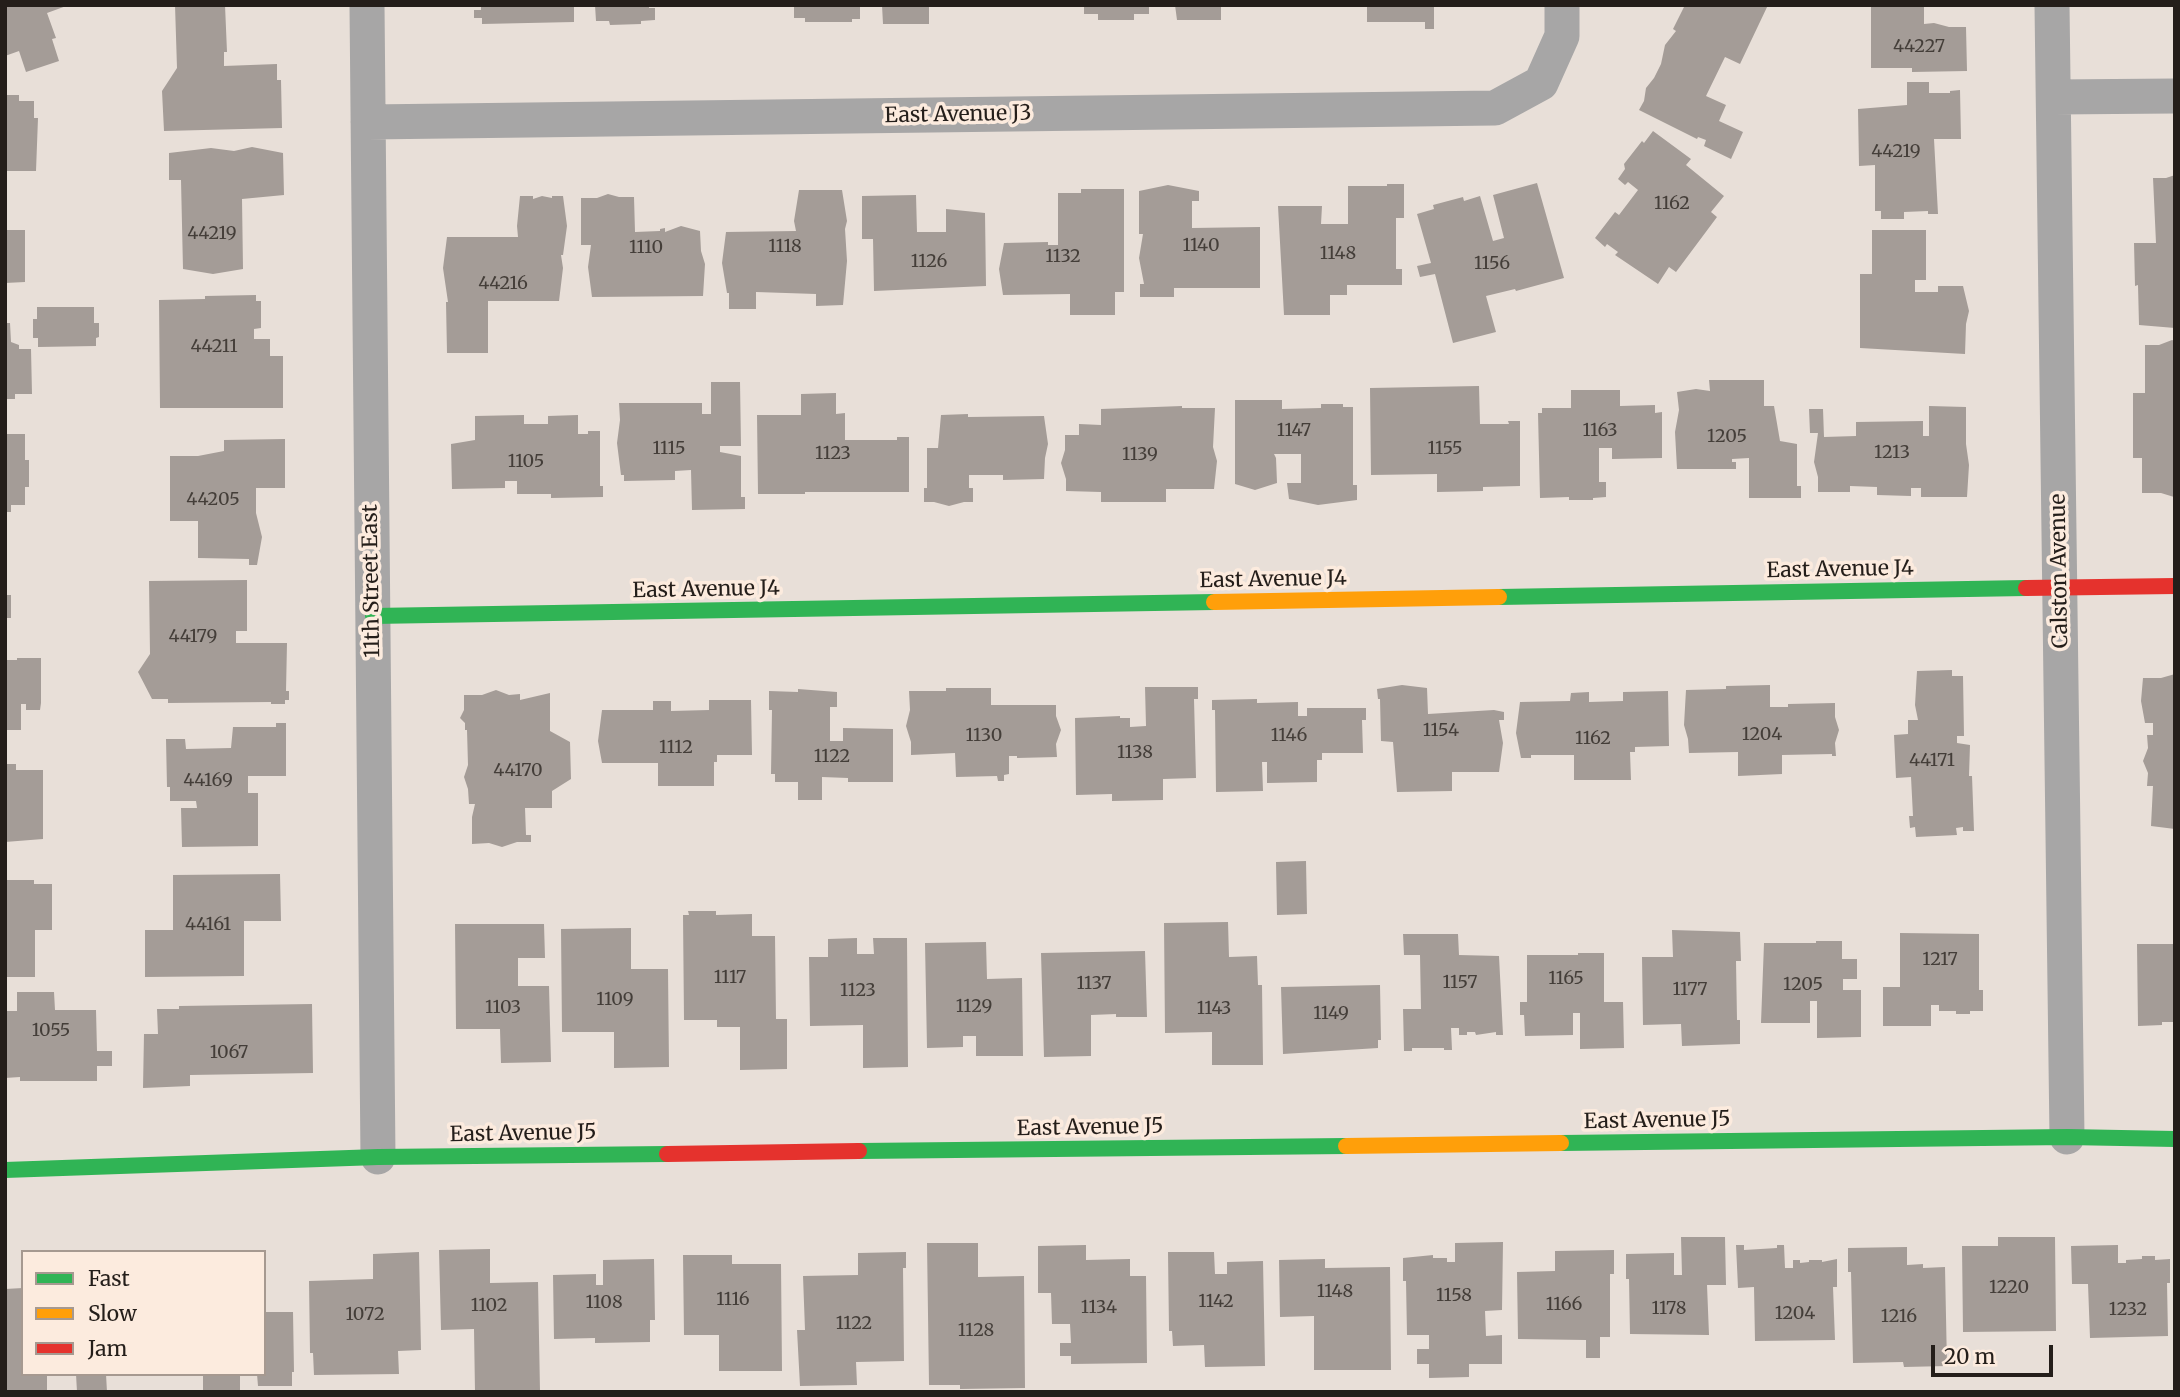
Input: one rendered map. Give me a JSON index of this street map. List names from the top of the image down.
{
  "streets": {
    "street": [
      "East Avenue J3",
      "East Avenue J4",
      "Calston Avenue",
      "11th Street East",
      "East Avenue J5"
    ]
  },
  "crossings": [
    ["East Avenue J3", "11th Street East"],
    ["East Avenue J4", "Calston Avenue"],
    ["East Avenue J4", "11th Street East"],
    ["Calston Avenue", "East Avenue J5"],
    ["11th Street East", "East Avenue J5"]
  ],
  "house_numbers": [
    "44227",
    "44219",
    "1162",
    "44219",
    "1140",
    "1118",
    "1110",
    "1148",
    "1132",
    "1126",
    "1156",
    "44216",
    "44211",
    "1147",
    "1163",
    "1205",
    "1115",
    "1155",
    "1213",
    "1123",
    "1139",
    "1105",
    "44205",
    "44179",
    "1154",
    "1204",
    "1130",
    "1146",
    "1162",
    "1112",
    "1138",
    "1122",
    "44171",
    "44170",
    "44169",
    "44161",
    "1217",
    "1117",
    "1165",
    "1157",
    "1137",
    "1205",
    "1177",
    "1123",
    "1109",
    "1129",
    "1103",
    "1143",
    "1149",
    "1055",
    "1067",
    "1220",
    "1148",
    "1158",
    "1116",
    "1142",
    "1108",
    "1166",
    "1102",
    "1134",
    "1178",
    "1232",
    "1204",
    "1072",
    "1216",
    "1122",
    "1128"
  ],
  "legend": ["Fast", "Slow", "Jam"],
  "scale_bar": "20 m"
}
